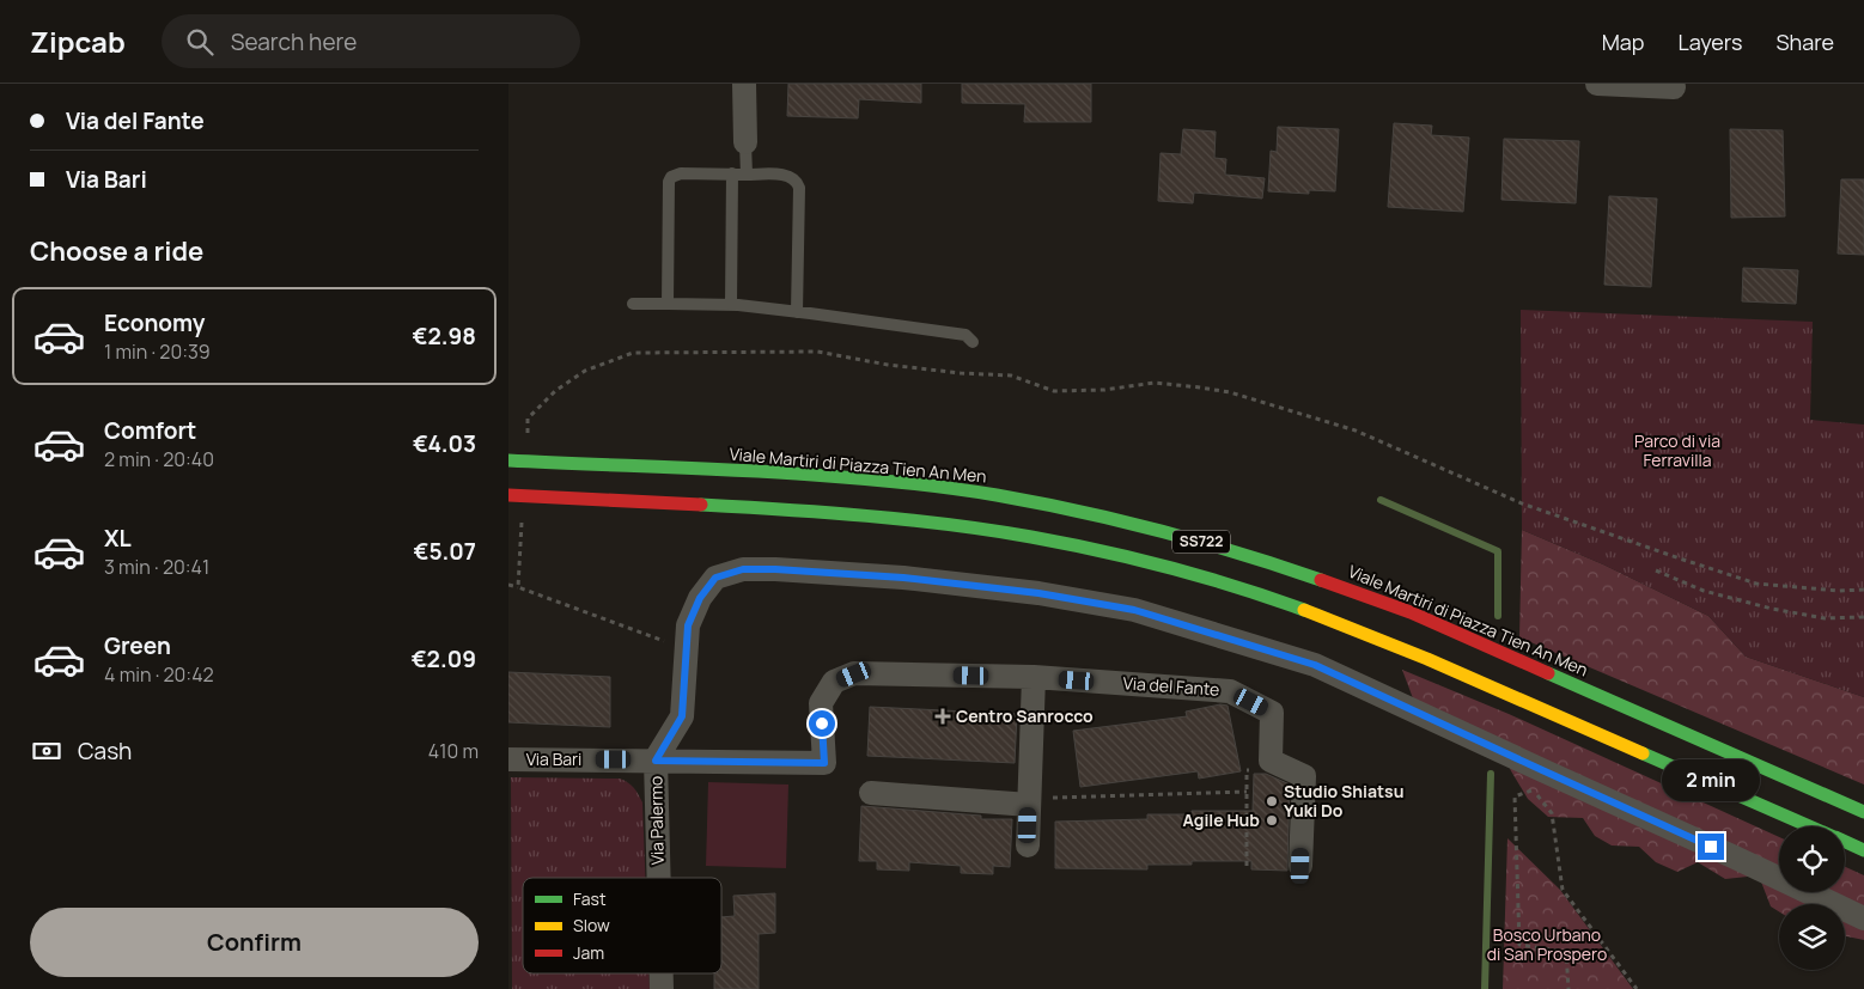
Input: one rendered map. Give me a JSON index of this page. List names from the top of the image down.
{
  "streets": {
    "highway": ["Viale Martiri di Piazza Tien An Men", "SS722"],
    "street": ["Via del Fante", "Via Bari", "Via Palermo"]
  },
  "crossings": [
    ["Via del Fante", "Via Bari"],
    ["Via del Fante", "Via Palermo"],
    ["Via Bari", "Via Palermo"]
  ],
  "parks": ["Parco di via Ferravilla", "Bosco Urbano di San Prospero"],
  "places": {
    "health": ["Centro Sanrocco"],
    "other": ["Studio Shiatsu Yuki Do", "Agile Hub"]
  },
  "legend": ["Fast", "Slow", "Jam"],
  "page": {
    "header": "Zipcab",
    "search": "Search here",
    "nav": ["Map", "Layers", "Share"],
    "banner": ["Via del Fante", "Via Bari"],
    "heading": "Choose a ride",
    "list": [
      {
        "name": "Economy",
        "note": "1 min · 20:39",
        "value": "€2.98"
      },
      {
        "name": "Comfort",
        "note": "2 min · 20:40",
        "value": "€4.03"
      },
      {
        "name": "XL",
        "note": "3 min · 20:41",
        "value": "€5.07"
      },
      {
        "name": "Green",
        "note": "4 min · 20:42",
        "value": "€2.09"
      }
    ],
    "pay": ["Cash", "410 m"],
    "bubble": "2 min",
    "buttons": "Confirm"
  }
}
